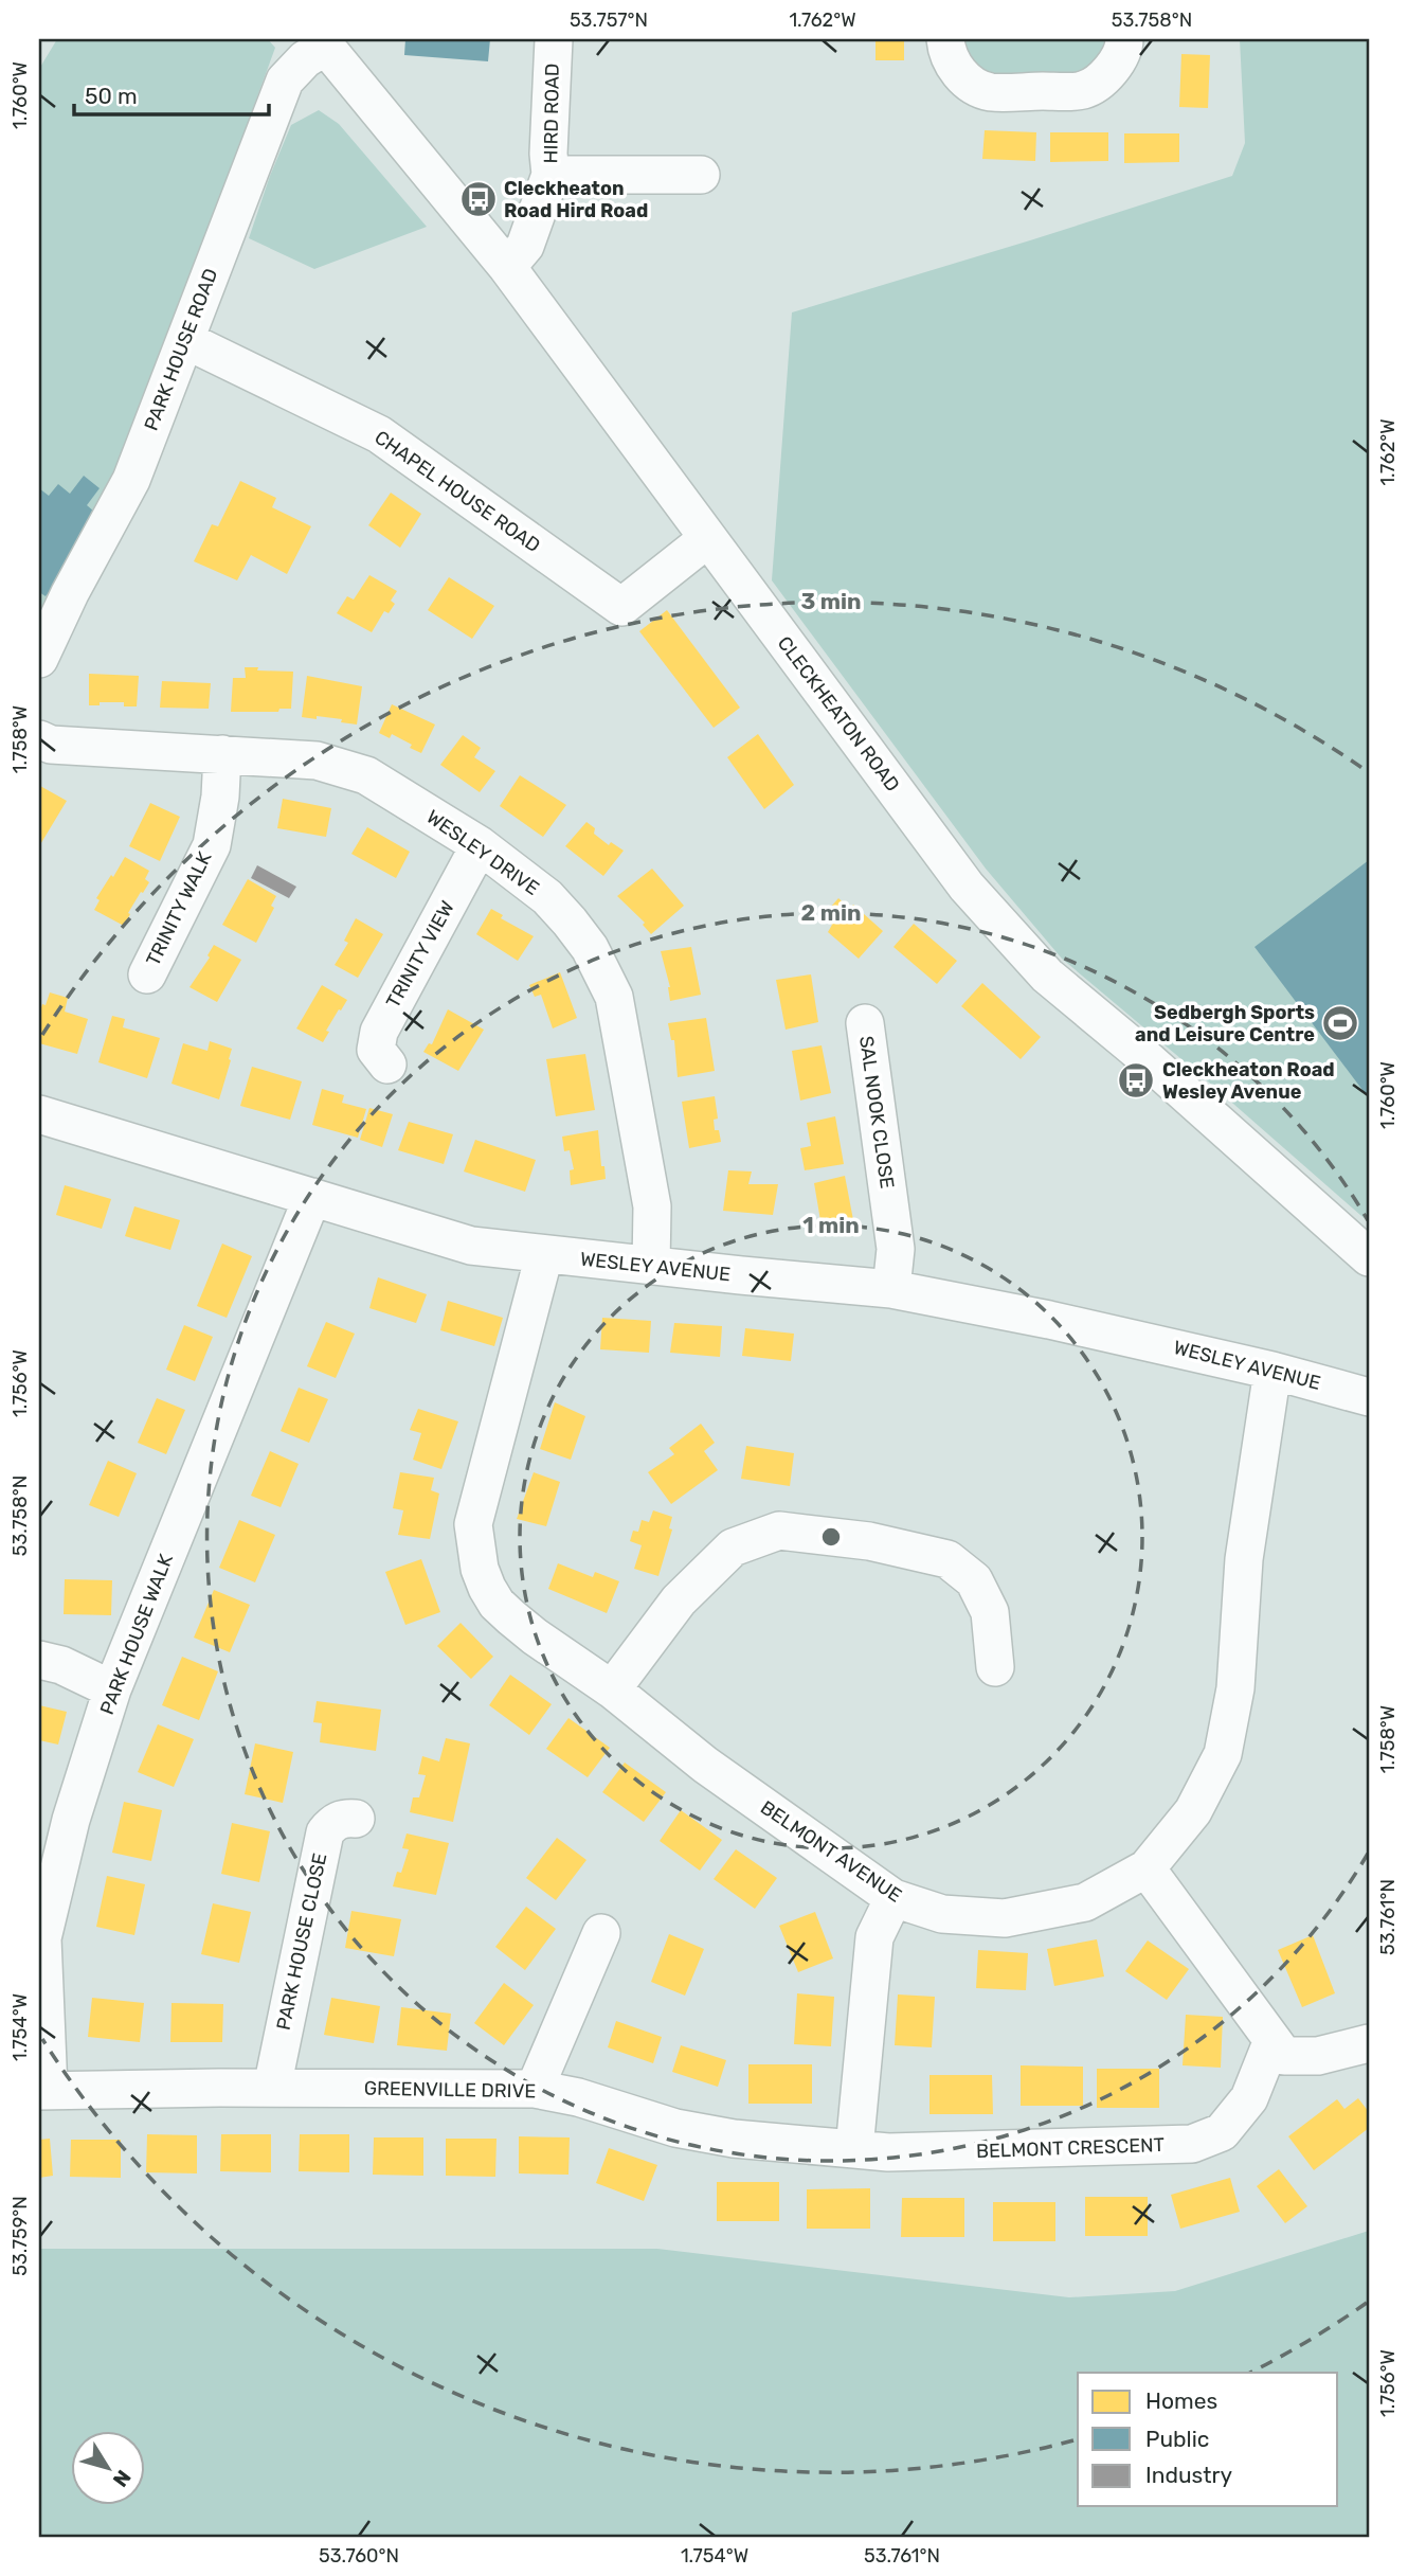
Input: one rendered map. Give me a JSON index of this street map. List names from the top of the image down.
{
  "streets": {
    "street": [
      "HIRD ROAD",
      "PARK HOUSE ROAD",
      "CHAPEL HOUSE ROAD",
      "CLECKHEATON ROAD",
      "WESLEY DRIVE",
      "TRINITY WALK",
      "TRINITY VIEW",
      "SAL NOOK CLOSE",
      "WESLEY AVENUE",
      "PARK HOUSE WALK",
      "BELMONT AVENUE",
      "PARK HOUSE CLOSE",
      "GREENVILLE DRIVE",
      "BELMONT CRESCENT"
    ]
  },
  "crossings": [
    ["HIRD ROAD", "CLECKHEATON ROAD"],
    ["PARK HOUSE ROAD", "CHAPEL HOUSE ROAD"],
    ["PARK HOUSE ROAD", "CLECKHEATON ROAD"],
    ["CHAPEL HOUSE ROAD", "CLECKHEATON ROAD"],
    ["WESLEY DRIVE", "TRINITY WALK"],
    ["WESLEY DRIVE", "TRINITY VIEW"],
    ["WESLEY DRIVE", "WESLEY AVENUE"],
    ["SAL NOOK CLOSE", "WESLEY AVENUE"],
    ["WESLEY AVENUE", "PARK HOUSE WALK"],
    ["WESLEY AVENUE", "BELMONT AVENUE"],
    ["PARK HOUSE WALK", "GREENVILLE DRIVE"],
    ["PARK HOUSE CLOSE", "GREENVILLE DRIVE"],
    ["GREENVILLE DRIVE", "BELMONT CRESCENT"]
  ],
  "places": {
    "bus stop": ["Cleckheaton Road Hird Road", "Cleckheaton Road Wesley Avenue"],
    "sports": ["Sedbergh Sports and Leisure Centre"]
  },
  "legend": ["Homes", "Public", "Industry"],
  "scale_bar": "50 m",
  "north": "bottom right",
  "coordinates": [
    "53.757°N",
    "1.762°W",
    "53.758°N",
    "1.760°W",
    "1.758°W",
    "1.756°W",
    "53.761°N",
    "1.754°W",
    "53.759°N",
    "53.760°N"
  ],
  "rings": ["3 min", "2 min", "1 min"]
}
